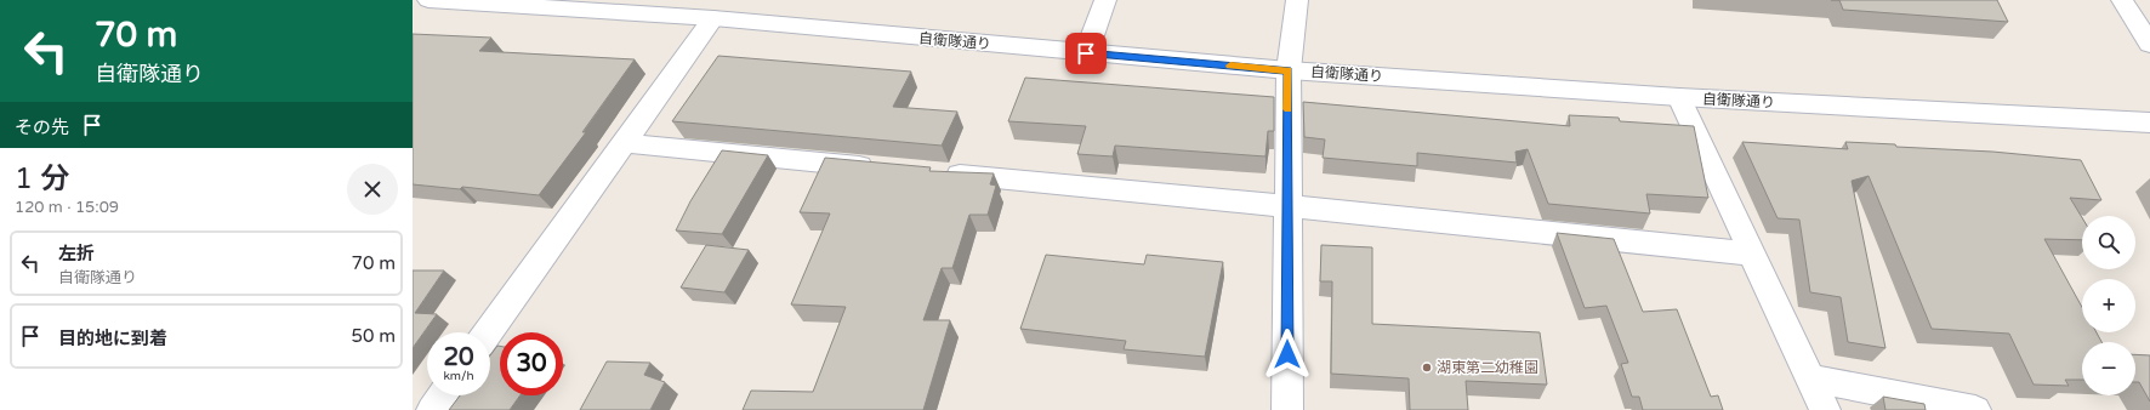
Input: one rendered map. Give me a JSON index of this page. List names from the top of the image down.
{
  "streets": {
    "street": ["自衛隊通り"]
  },
  "places": ["湖東第二幼稚園"],
  "page": {
    "turn": ["70 m", "自衛隊通り"],
    "then": "その先",
    "heading": ["1 分", "120 m · 15:09"],
    "map_buttons": ["+", "−"],
    "list": [
      {
        "name": "左折",
        "note": "自衛隊通り",
        "value": "70 m"
      },
      {
        "name": "目的地に到着",
        "value": "50 m"
      }
    ],
    "speed": "20 km/h",
    "limit": "30"
  }
}
